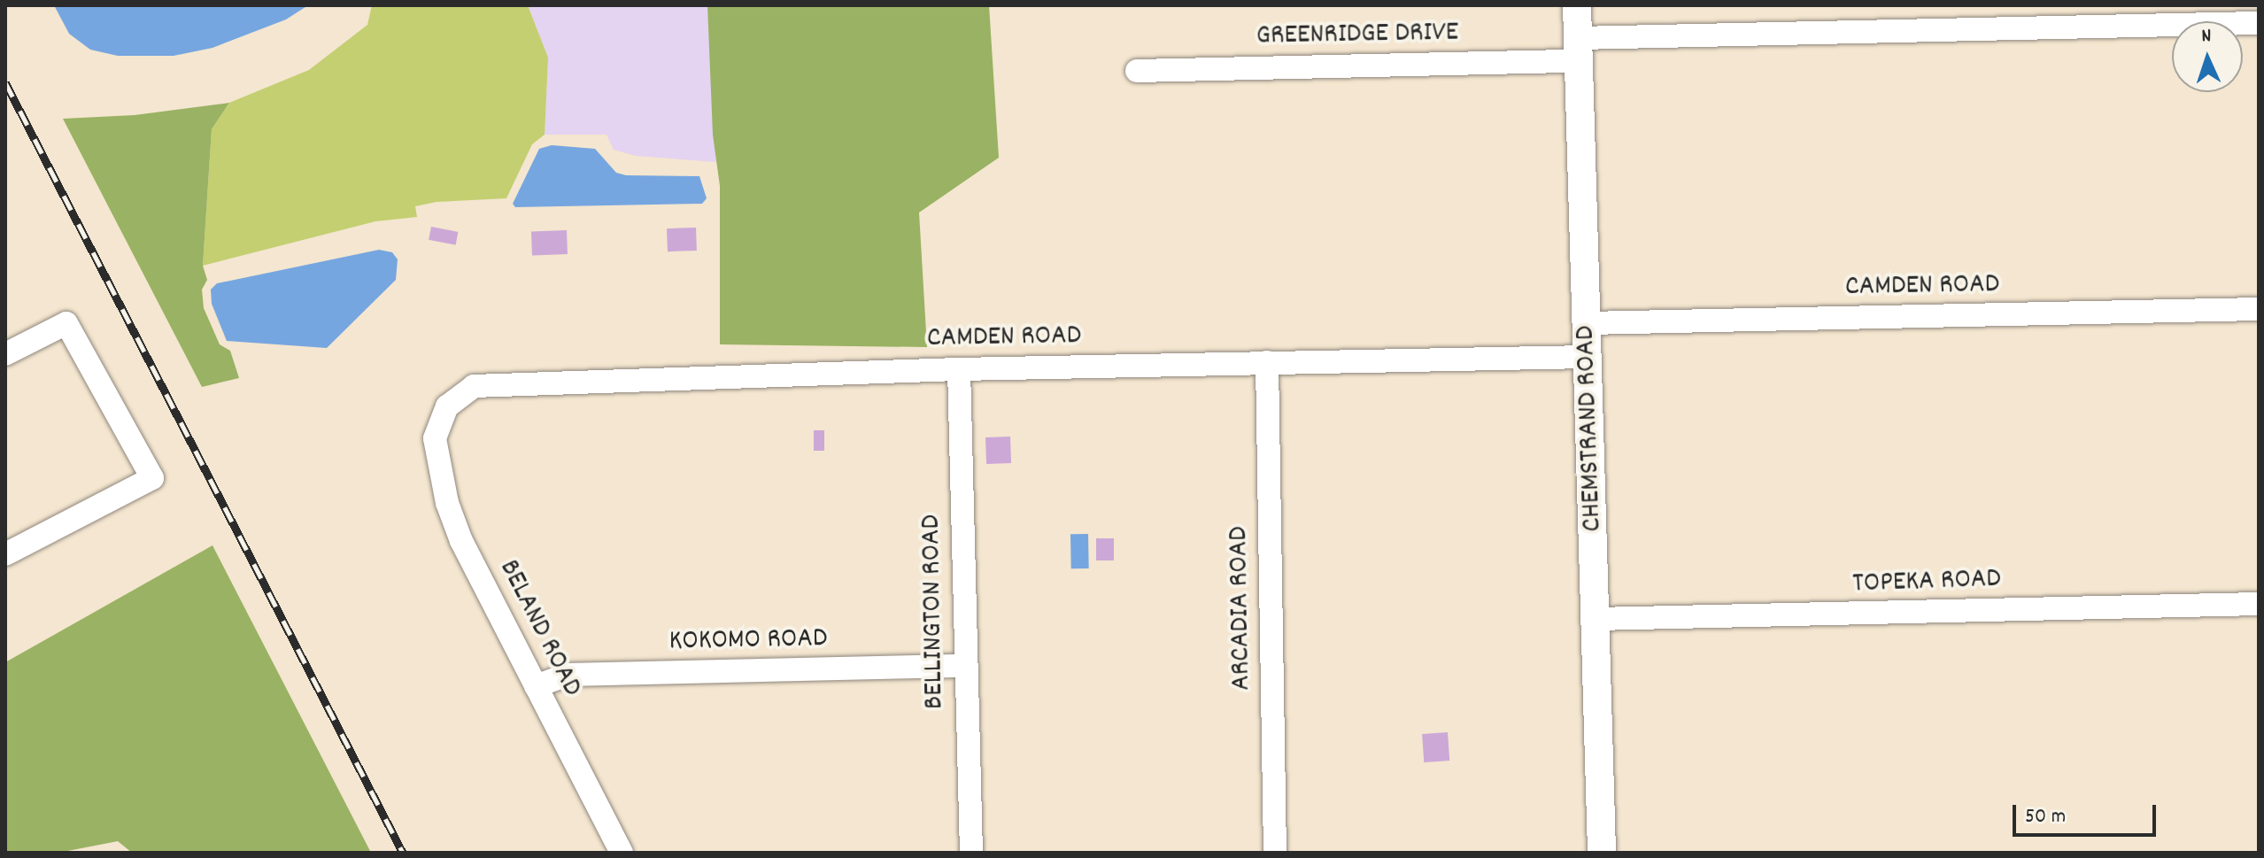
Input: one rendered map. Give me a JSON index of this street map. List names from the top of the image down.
{
  "streets": {
    "street": [
      "GREENRIDGE DRIVE",
      "CAMDEN ROAD",
      "CHEMSTRAND ROAD",
      "TOPEKA ROAD",
      "ARCADIA ROAD",
      "BELLINGTON ROAD",
      "BELAND ROAD",
      "KOKOMO ROAD"
    ]
  },
  "crossings": [
    ["GREENRIDGE DRIVE", "CHEMSTRAND ROAD"],
    ["CAMDEN ROAD", "CHEMSTRAND ROAD"],
    ["CAMDEN ROAD", "ARCADIA ROAD"],
    ["CAMDEN ROAD", "BELLINGTON ROAD"],
    ["CAMDEN ROAD", "BELAND ROAD"],
    ["CHEMSTRAND ROAD", "TOPEKA ROAD"],
    ["BELLINGTON ROAD", "KOKOMO ROAD"],
    ["BELAND ROAD", "KOKOMO ROAD"]
  ],
  "scale_bar": "50 m",
  "north": "top"
}
